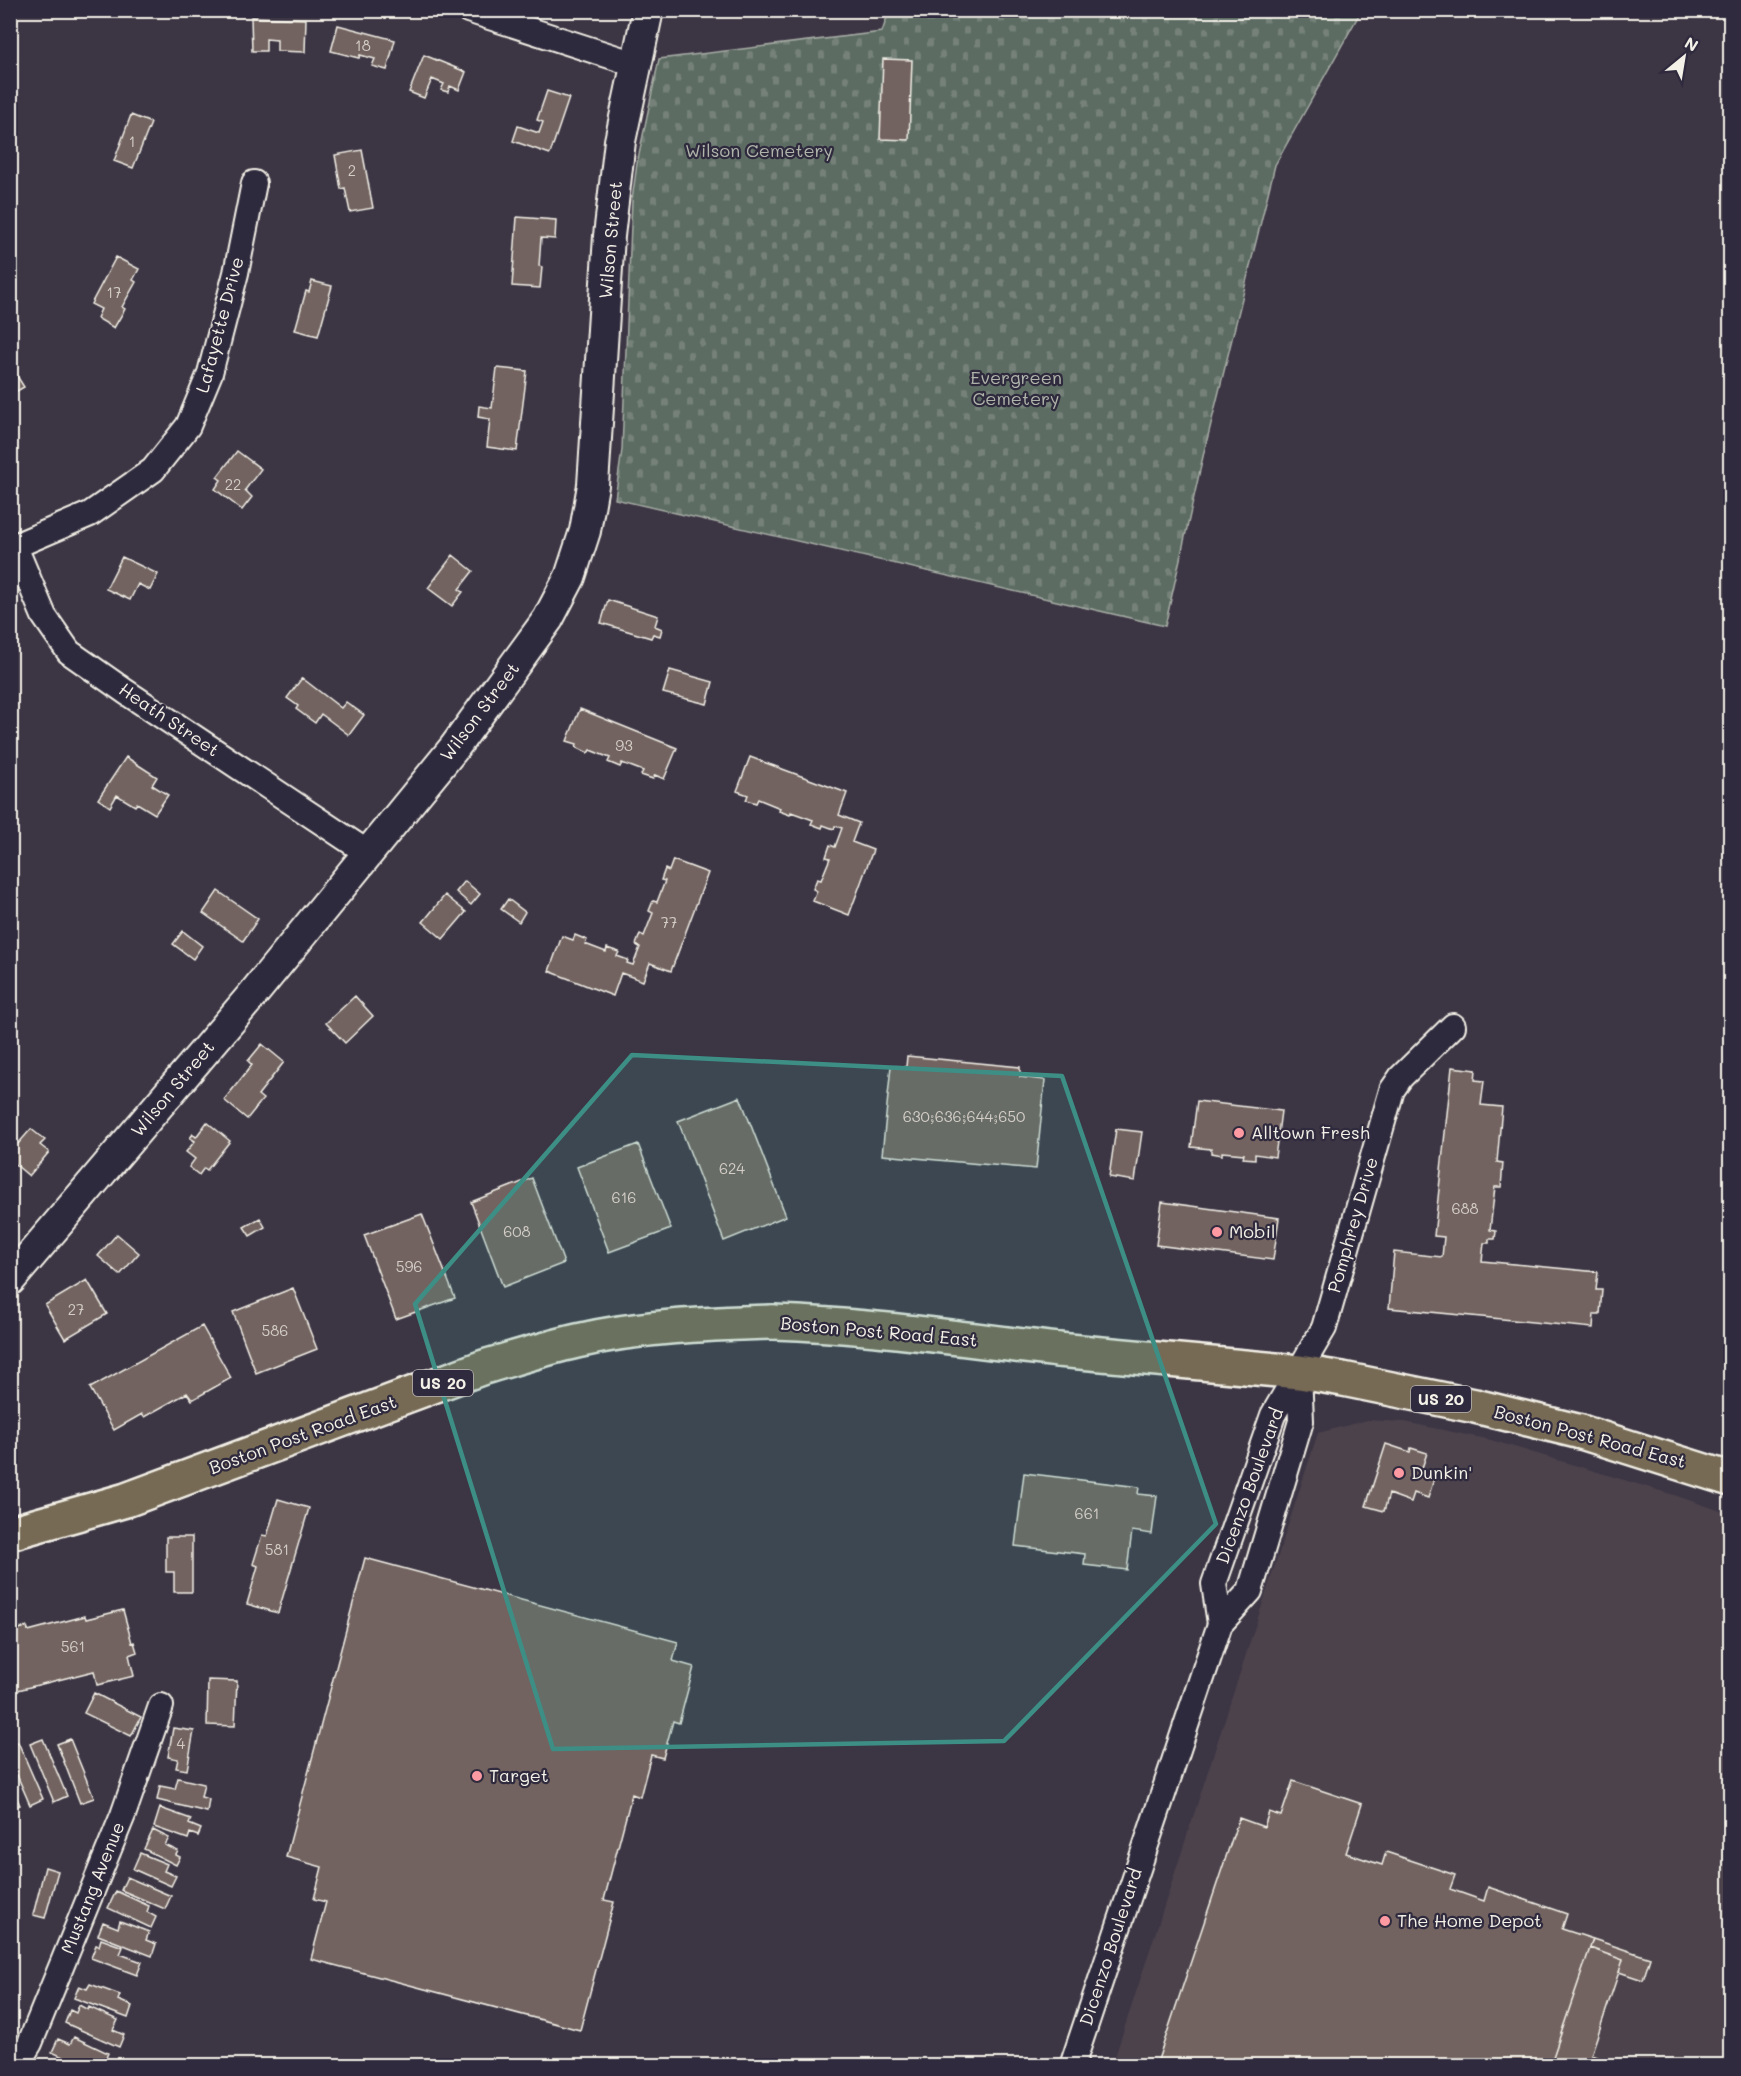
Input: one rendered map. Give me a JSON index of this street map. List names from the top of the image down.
{
  "streets": {
    "main road": ["Boston Post Road East", "US 20"],
    "street": [
      "Wilson Street",
      "Lafayette Drive",
      "Heath Street",
      "Pomphrey Drive",
      "Dicenzo Boulevard",
      "Mustang Avenue"
    ]
  },
  "crossings": [
    ["Wilson Street", "Heath Street"],
    ["Lafayette Drive", "Heath Street"],
    ["Pomphrey Drive", "Boston Post Road East"],
    ["Pomphrey Drive", "Dicenzo Boulevard"],
    ["Boston Post Road East", "Dicenzo Boulevard"]
  ],
  "parks": ["Wilson Cemetery", "Evergreen Cemetery"],
  "places": [
    "Alltown Fresh",
    "Mobil",
    "Dunkin'",
    "Target",
    "The Home Depot"
  ],
  "house_numbers": [
    "18",
    "1",
    "2",
    "17",
    "22",
    "93",
    "77",
    "630;636;644;650",
    "624",
    "616",
    "688",
    "608",
    "596",
    "27",
    "586",
    "661",
    "581",
    "561",
    "4"
  ],
  "north": "top right"
}
